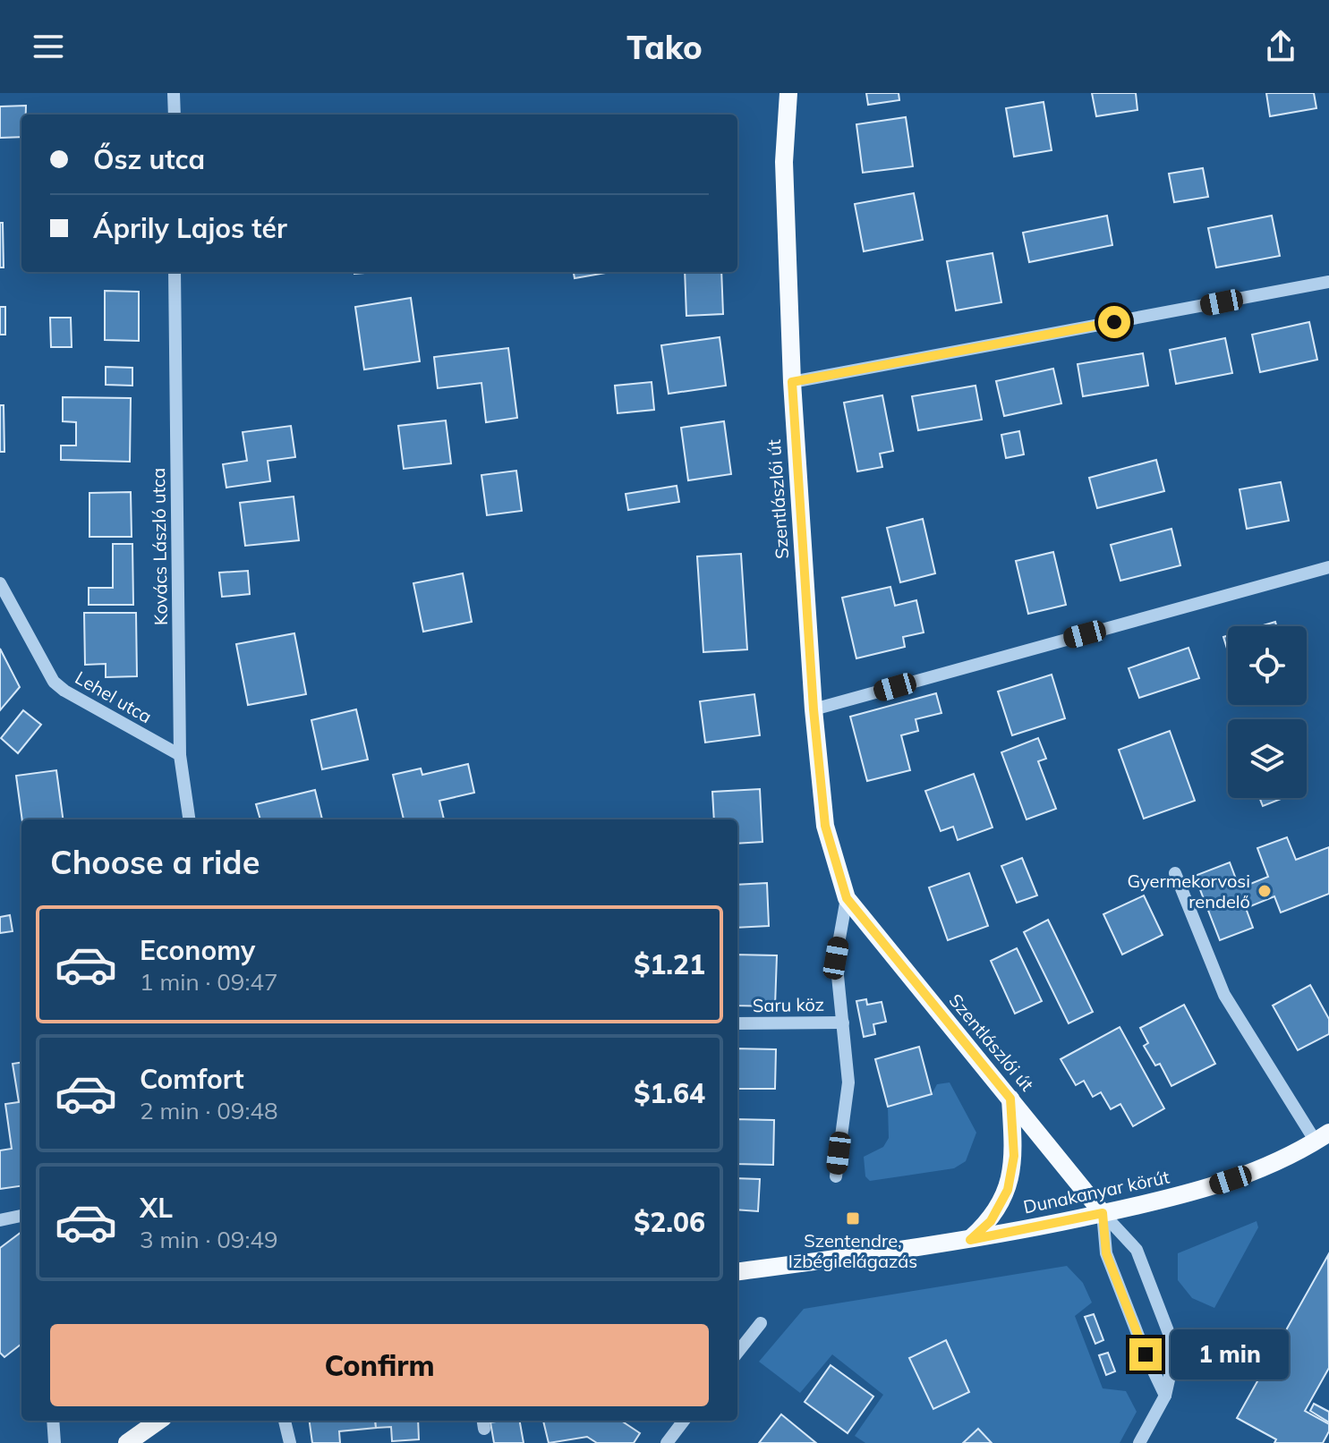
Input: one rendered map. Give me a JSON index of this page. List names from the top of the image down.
{
  "streets": {
    "main road": ["Szentlászlói út", "Dunakanyar körút"],
    "street": ["Kovács László utca", "Lehel utca", "Saru köz"]
  },
  "crossings": [
    ["Szentlászlói út", "Saru köz"],
    ["Szentlászlói út", "Dunakanyar körút"],
    ["Kovács László utca", "Lehel utca"]
  ],
  "places": {
    "other": ["Gyermekorvosi rendelő"],
    "transit": ["Szentendre, Izbégi elágazás"]
  },
  "page": {
    "header": "Tako",
    "banner": ["Ősz utca", "Áprily Lajos tér"],
    "heading": "Choose a ride",
    "list": [
      {
        "name": "Economy",
        "note": "1 min · 09:47",
        "value": "$1.21"
      },
      {
        "name": "Comfort",
        "note": "2 min · 09:48",
        "value": "$1.64"
      },
      {
        "name": "XL",
        "note": "3 min · 09:49",
        "value": "$2.06"
      }
    ],
    "buttons": "Confirm",
    "bubble": "1 min"
  }
}
